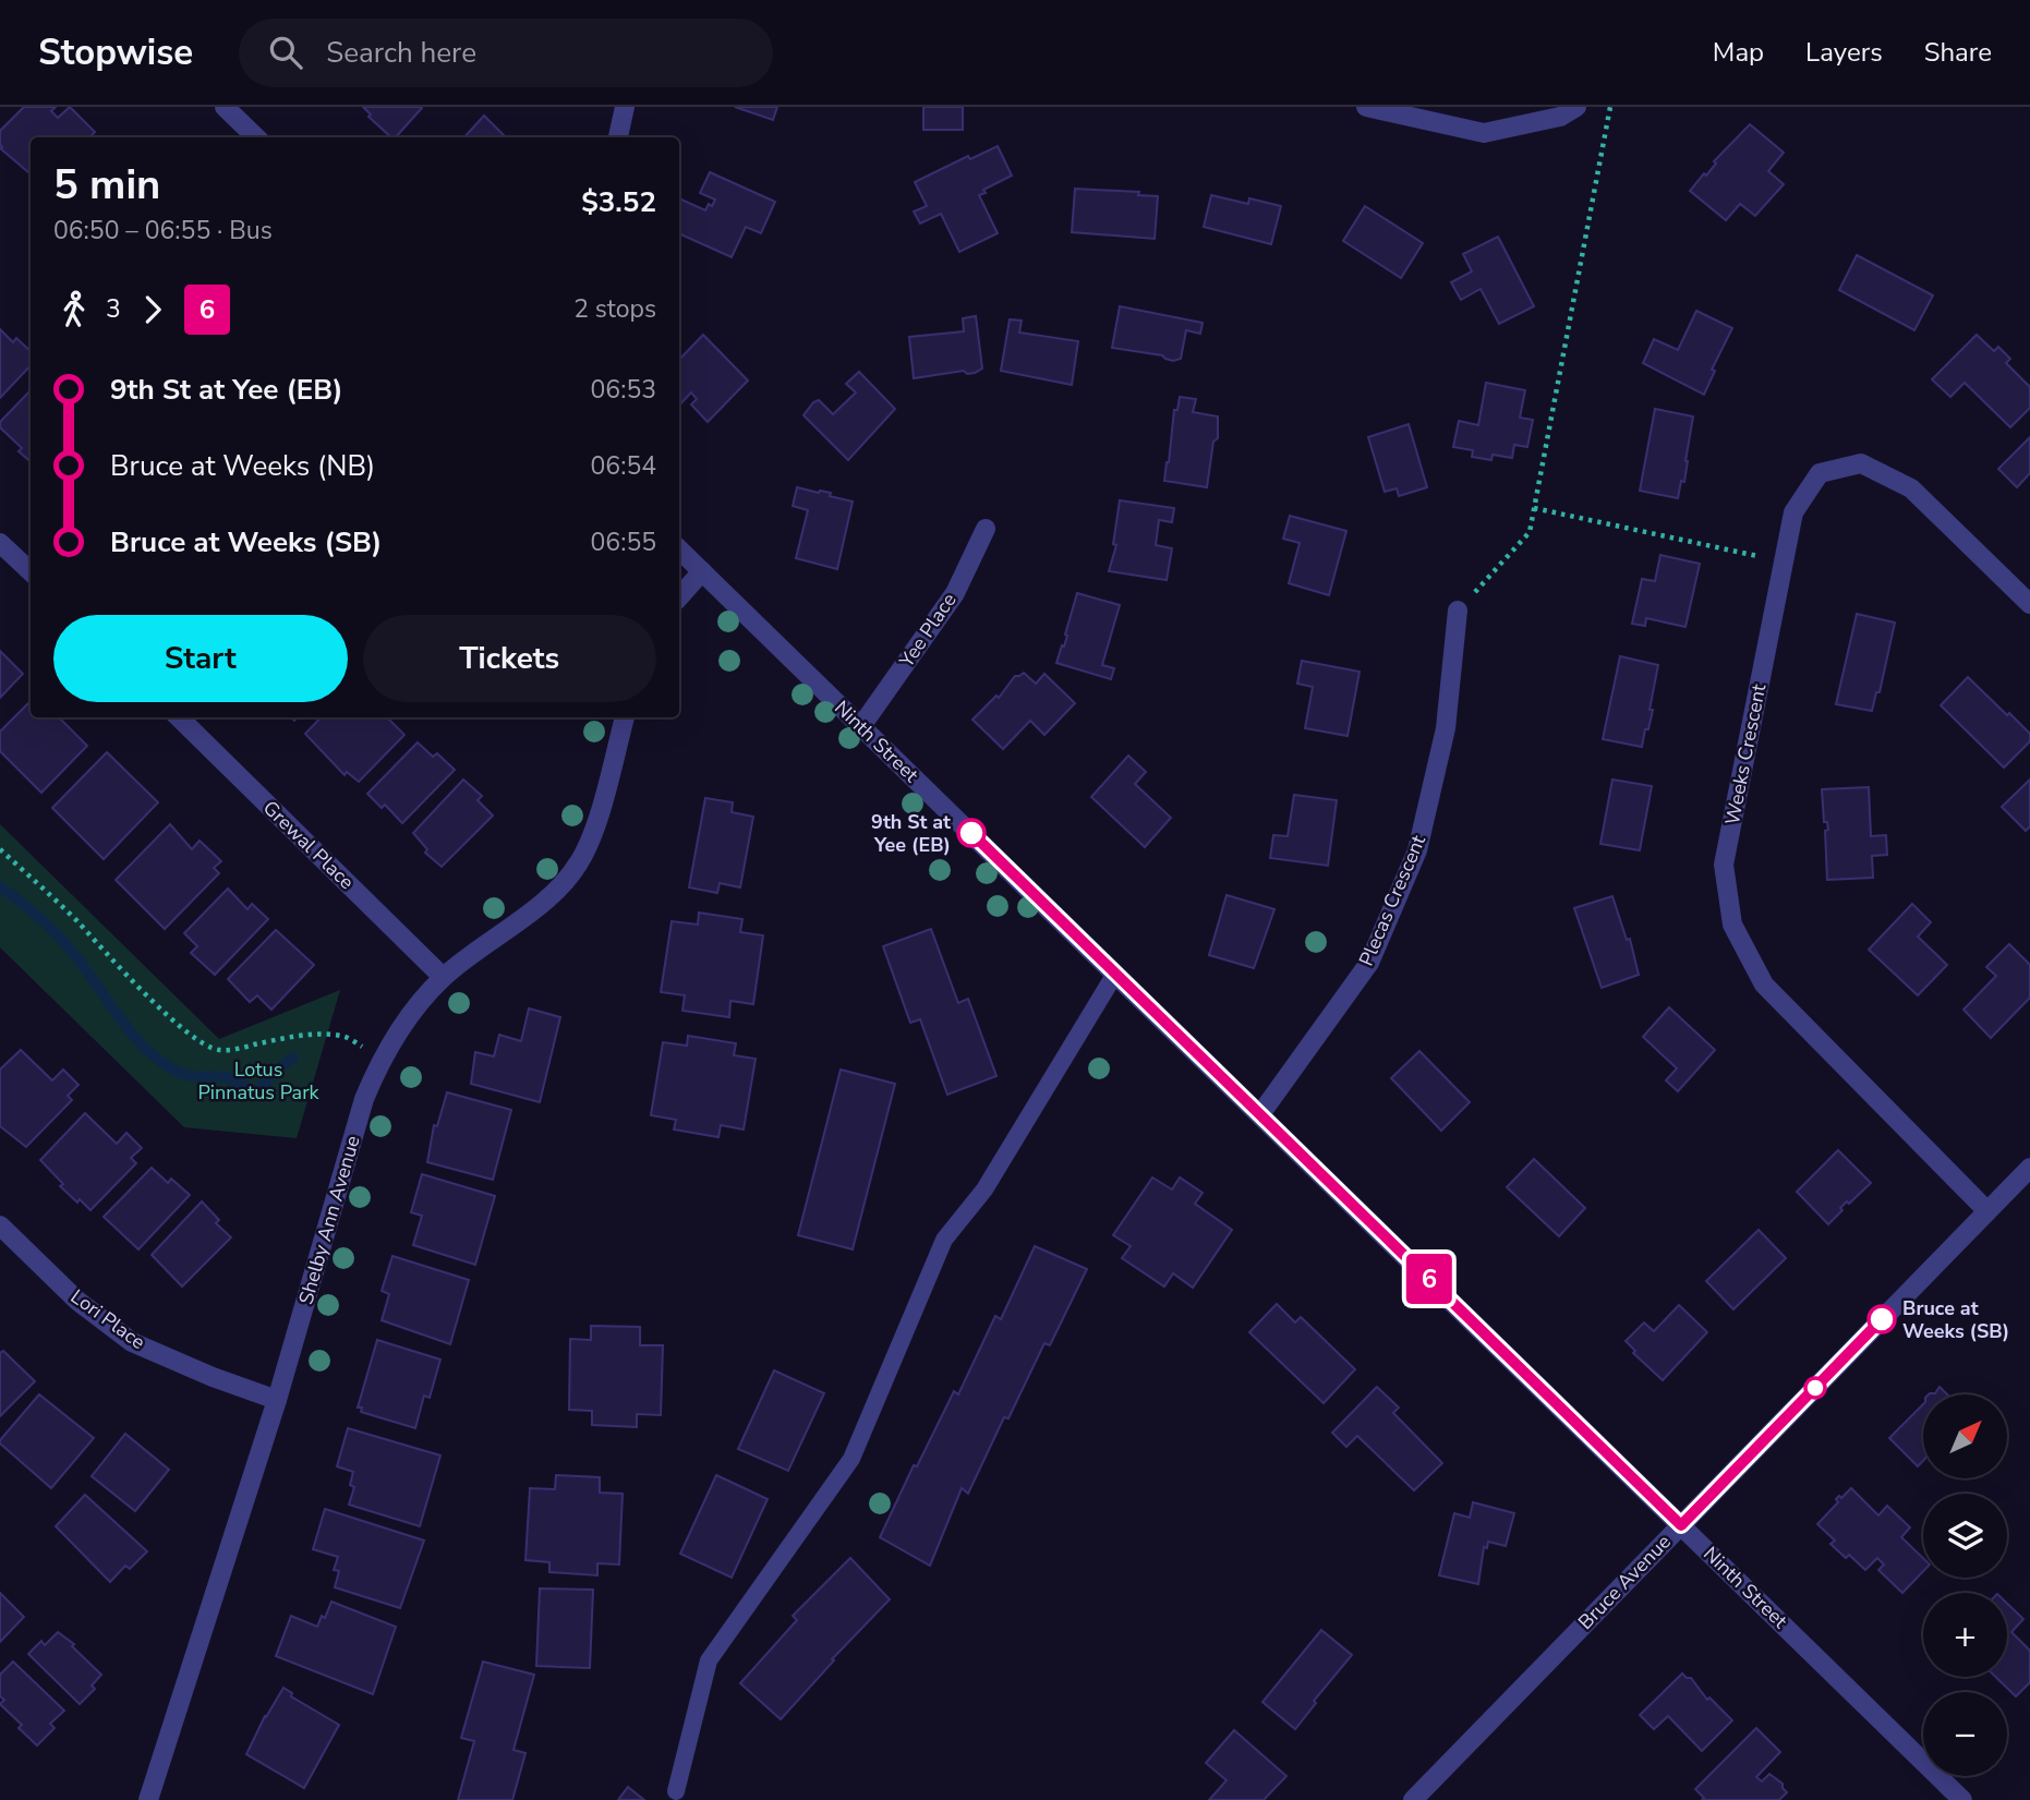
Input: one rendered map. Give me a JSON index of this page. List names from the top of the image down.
{
  "streets": {
    "street": [
      "Yee Place",
      "Ninth Street",
      "Weeks Crescent",
      "Grewal Place",
      "Plecas Crescent",
      "Shelby Ann Avenue",
      "Lori Place",
      "Bruce Avenue"
    ]
  },
  "crossings": [
    ["Yee Place", "Ninth Street"],
    ["Ninth Street", "Plecas Crescent"],
    ["Ninth Street", "Bruce Avenue"],
    ["Weeks Crescent", "Bruce Avenue"],
    ["Grewal Place", "Shelby Ann Avenue"],
    ["Shelby Ann Avenue", "Lori Place"]
  ],
  "parks": ["Lotus Pinnatus Park"],
  "places": ["9th St at Yee (EB)", "Bruce at Weeks (SB)"],
  "lines": ["bus line 6"],
  "north": "top right",
  "page": {
    "header": "Stopwise",
    "search": "Search here",
    "nav": ["Map", "Layers", "Share"],
    "on_map": "6",
    "heading": ["5 min", "06:50 – 06:55 · Bus", "$3.52"],
    "legs": ["3", "6", "2 stops"],
    "list": [
      {
        "name": "9th St at Yee (EB)",
        "value": "06:53"
      },
      {
        "name": "Bruce at Weeks (NB)",
        "value": "06:54"
      },
      {
        "name": "Bruce at Weeks (SB)",
        "value": "06:55"
      }
    ],
    "buttons": ["Start", "Tickets"],
    "map_buttons": ["+", "−"]
  }
}
